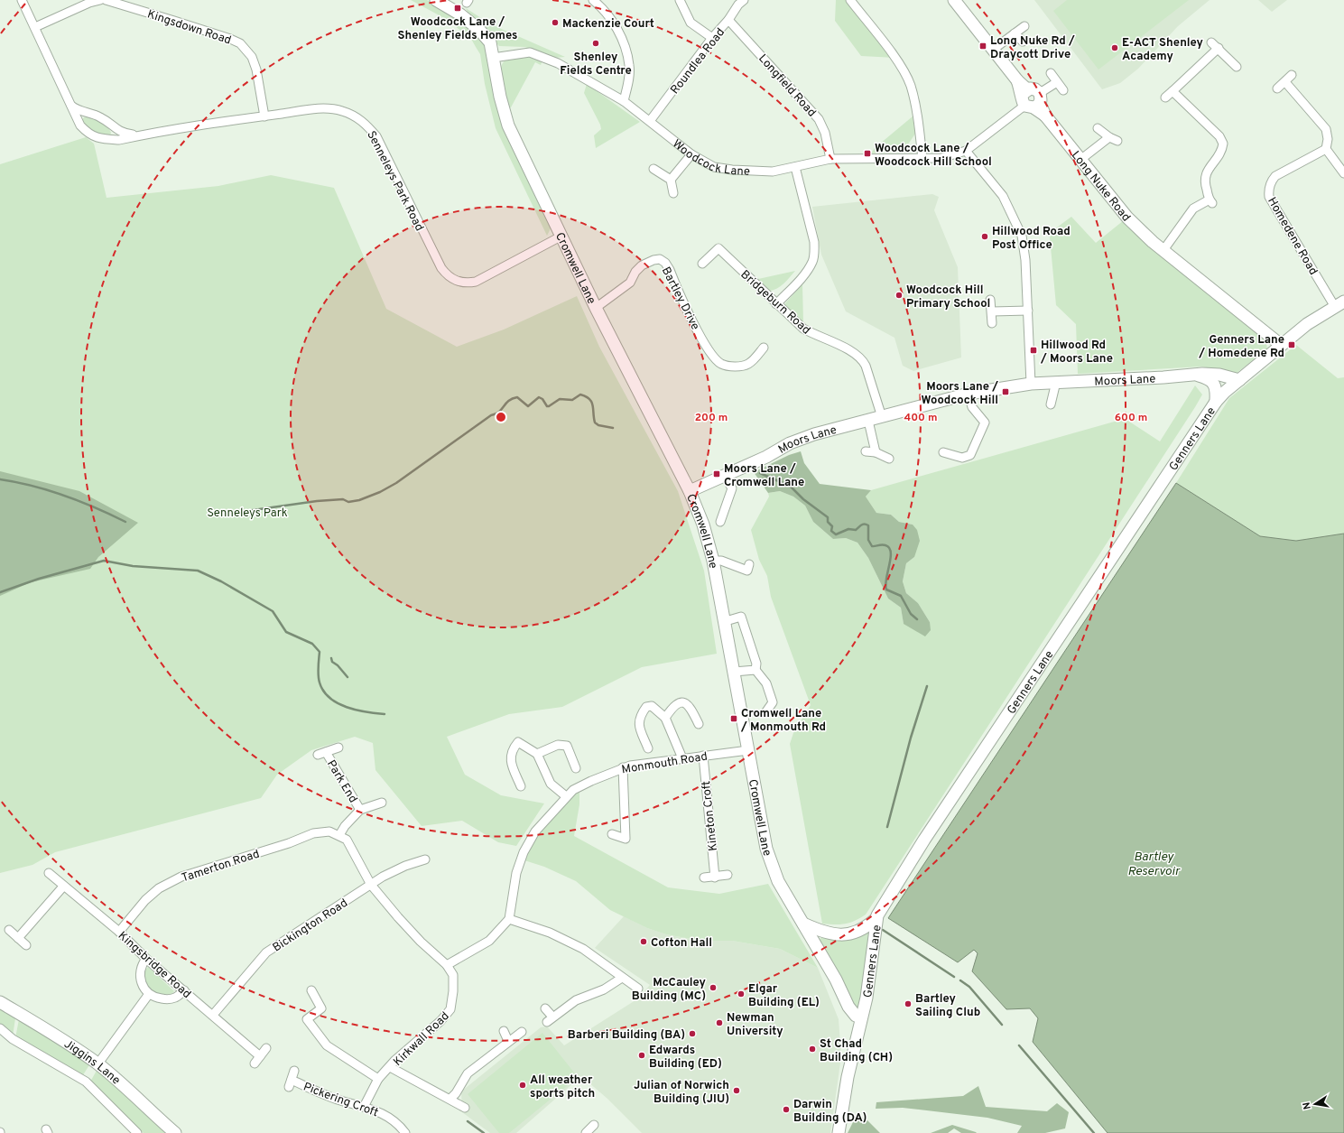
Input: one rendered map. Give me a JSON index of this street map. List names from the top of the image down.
{
  "streets": {
    "street": [
      "Kingsdown Road",
      "Roundlea Road",
      "Longfield Road",
      "Woodcock Lane",
      "Senneleys Park Road",
      "Long Nuke Road",
      "Homedene Road",
      "Cromwell Lane",
      "Bartley Drive",
      "Bridgeburn Road",
      "Moors Lane",
      "Genners Lane",
      "Monmouth Road",
      "Park End",
      "Kineton Croft",
      "Tamerton Road",
      "Bickington Road",
      "Kingsbridge Road",
      "Kirkwall Road",
      "Jiggins Lane",
      "Pickering Croft"
    ]
  },
  "crossings": [
    ["Kingsdown Road", "Senneleys Park Road"],
    ["Roundlea Road", "Longfield Road"],
    ["Roundlea Road", "Woodcock Lane"],
    ["Longfield Road", "Woodcock Lane"],
    ["Woodcock Lane", "Long Nuke Road"],
    ["Woodcock Lane", "Cromwell Lane"],
    ["Senneleys Park Road", "Cromwell Lane"],
    ["Long Nuke Road", "Genners Lane"],
    ["Homedene Road", "Genners Lane"],
    ["Cromwell Lane", "Bartley Drive"],
    ["Cromwell Lane", "Moors Lane"],
    ["Cromwell Lane", "Genners Lane"],
    ["Cromwell Lane", "Monmouth Road"],
    ["Bridgeburn Road", "Moors Lane"],
    ["Moors Lane", "Genners Lane"],
    ["Monmouth Road", "Kineton Croft"],
    ["Tamerton Road", "Kingsbridge Road"],
    ["Bickington Road", "Kingsbridge Road"],
    ["Bickington Road", "Kirkwall Road"],
    ["Kirkwall Road", "Pickering Croft"]
  ],
  "water": ["Bartley Reservoir"],
  "parks": ["Senneleys Park"],
  "places": {
    "transit": [
      "Woodcock Lane / Shenley Fields Homes",
      "Long Nuke Rd / Draycott Drive",
      "Woodcock Lane / Woodcock Hill School",
      "Genners Lane / Homedene Rd",
      "Hillwood Rd / Moors Lane",
      "Moors Lane / Woodcock Hill",
      "Moors Lane / Cromwell Lane",
      "Cromwell Lane / Monmouth Rd"
    ],
    "other": [
      "Mackenzie Court",
      "Shenley Fields Centre",
      "E-ACT Shenley Academy",
      "Hillwood Road Post Office",
      "Woodcock Hill Primary School",
      "Cofton Hall",
      "McCauley Building (MC)",
      "Elgar Building (EL)",
      "Bartley Sailing Club",
      "Newman University",
      "Barberi Building (BA)",
      "St Chad Building (CH)",
      "Edwards Building (ED)",
      "All weather sports pitch",
      "Julian of Norwich Building (JIU)",
      "Darwin Building (DA)"
    ]
  },
  "north": "left",
  "rings": ["200 m", "400 m", "600 m"]
}
